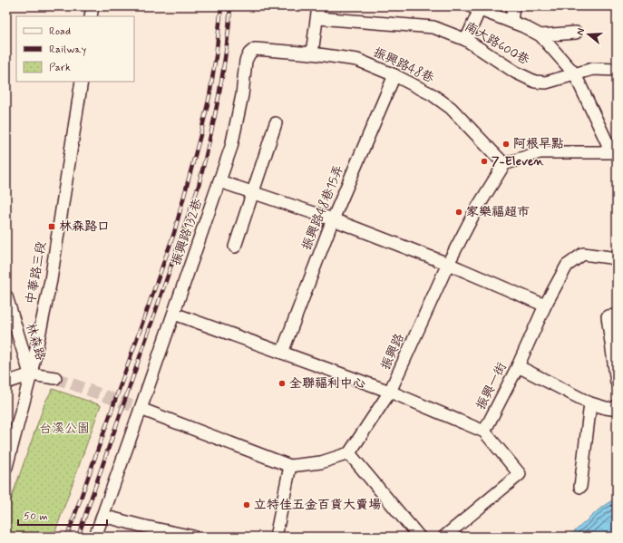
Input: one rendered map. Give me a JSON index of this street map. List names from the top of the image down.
{
  "streets": {
    "street": [
      "南大路600巷",
      "振興路48巷",
      "振興路48巷15弄",
      "振興路132巷",
      "中華路三段",
      "林森路",
      "振興路",
      "振興一街"
    ]
  },
  "crossings": [
    ["南大路600巷", "振興路48巷"],
    ["振興路48巷", "振興路48巷15弄"],
    ["振興路48巷", "振興路132巷"],
    ["振興路48巷", "振興路"],
    ["中華路三段", "林森路"]
  ],
  "parks": ["台溪公園"],
  "places": {
    "other": [
      "阿根早點",
      "7-Eleven",
      "家樂福超市",
      "全聯福利中心",
      "立特佳五金百貨大賣場"
    ],
    "transit": ["林森路口"]
  },
  "legend": ["Road", "Railway", "Park"],
  "scale_bar": "50 m",
  "north": "left"
}
